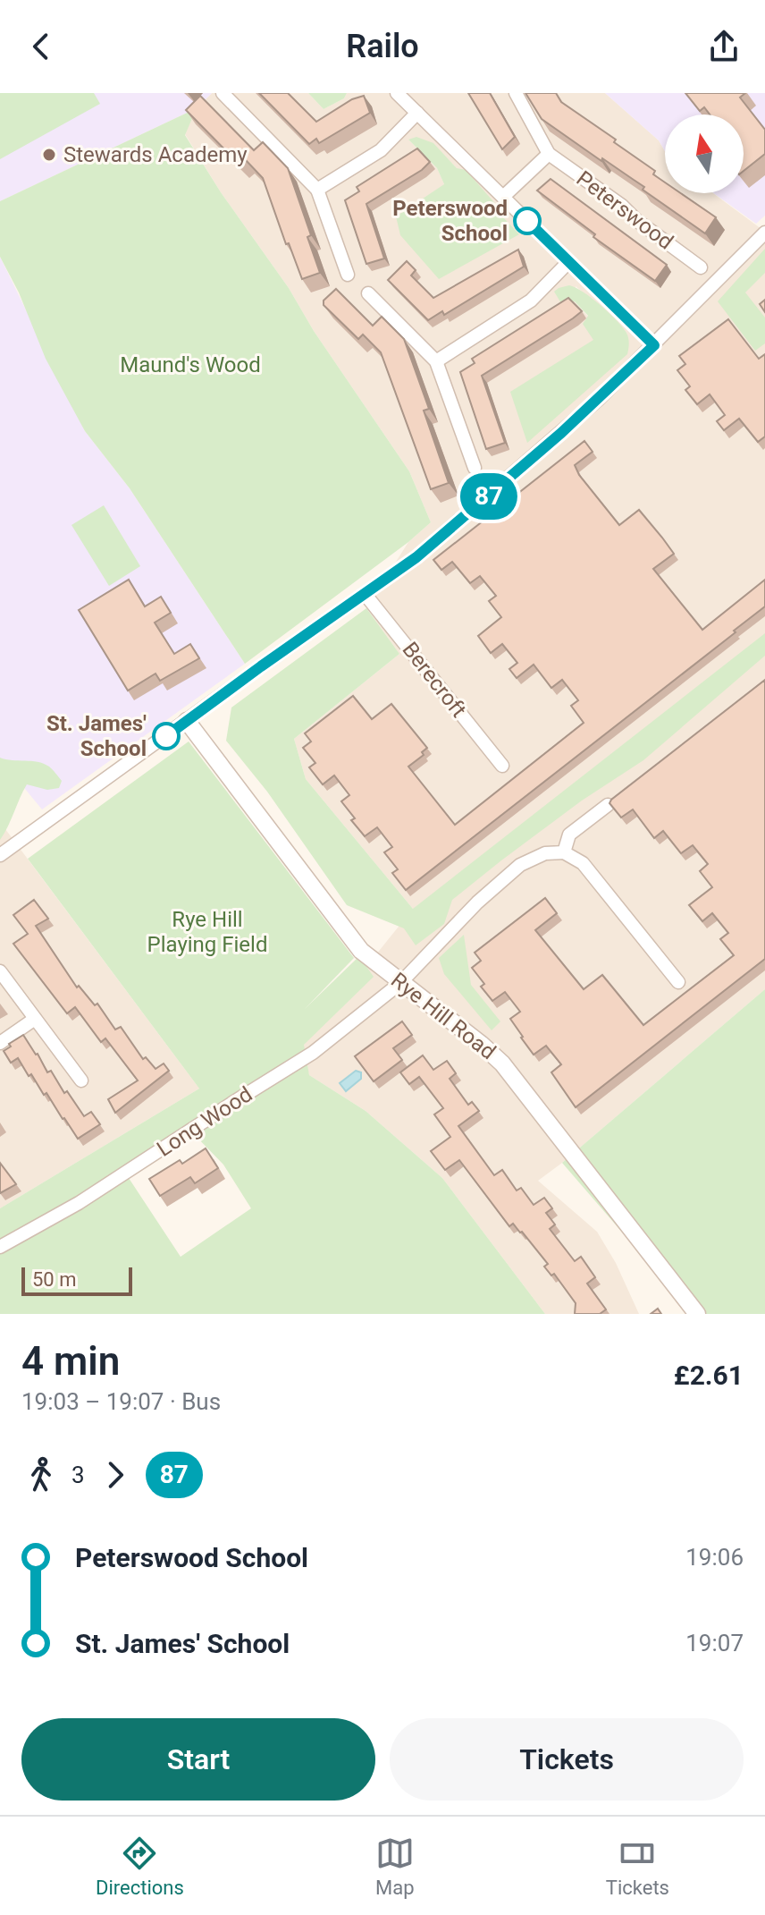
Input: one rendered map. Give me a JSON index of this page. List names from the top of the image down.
{
  "streets": {
    "street": [
      "Peterswood",
      "Berecroft",
      "Rye Hill Road",
      "Long Wood"
    ]
  },
  "crossings": [
    ["Rye Hill Road", "Long Wood"]
  ],
  "parks": ["Maund's Wood", "Rye Hill Playing Field"],
  "places": ["Stewards Academy", "Peterswood School", "St. James' School"],
  "lines": ["bus line 87"],
  "scale_bar": "50 m",
  "north": "top",
  "page": {
    "header": "Railo",
    "on_map": "87",
    "scale": "50 m",
    "heading": ["4 min", "19:03 – 19:07 · Bus", "£2.61"],
    "legs": ["3", "87"],
    "list": [
      {
        "name": "Peterswood School",
        "value": "19:06"
      },
      {
        "name": "St. James' School",
        "value": "19:07"
      }
    ],
    "buttons": ["Start", "Tickets"],
    "tabs": ["Directions", "Map", "Tickets"]
  }
}
